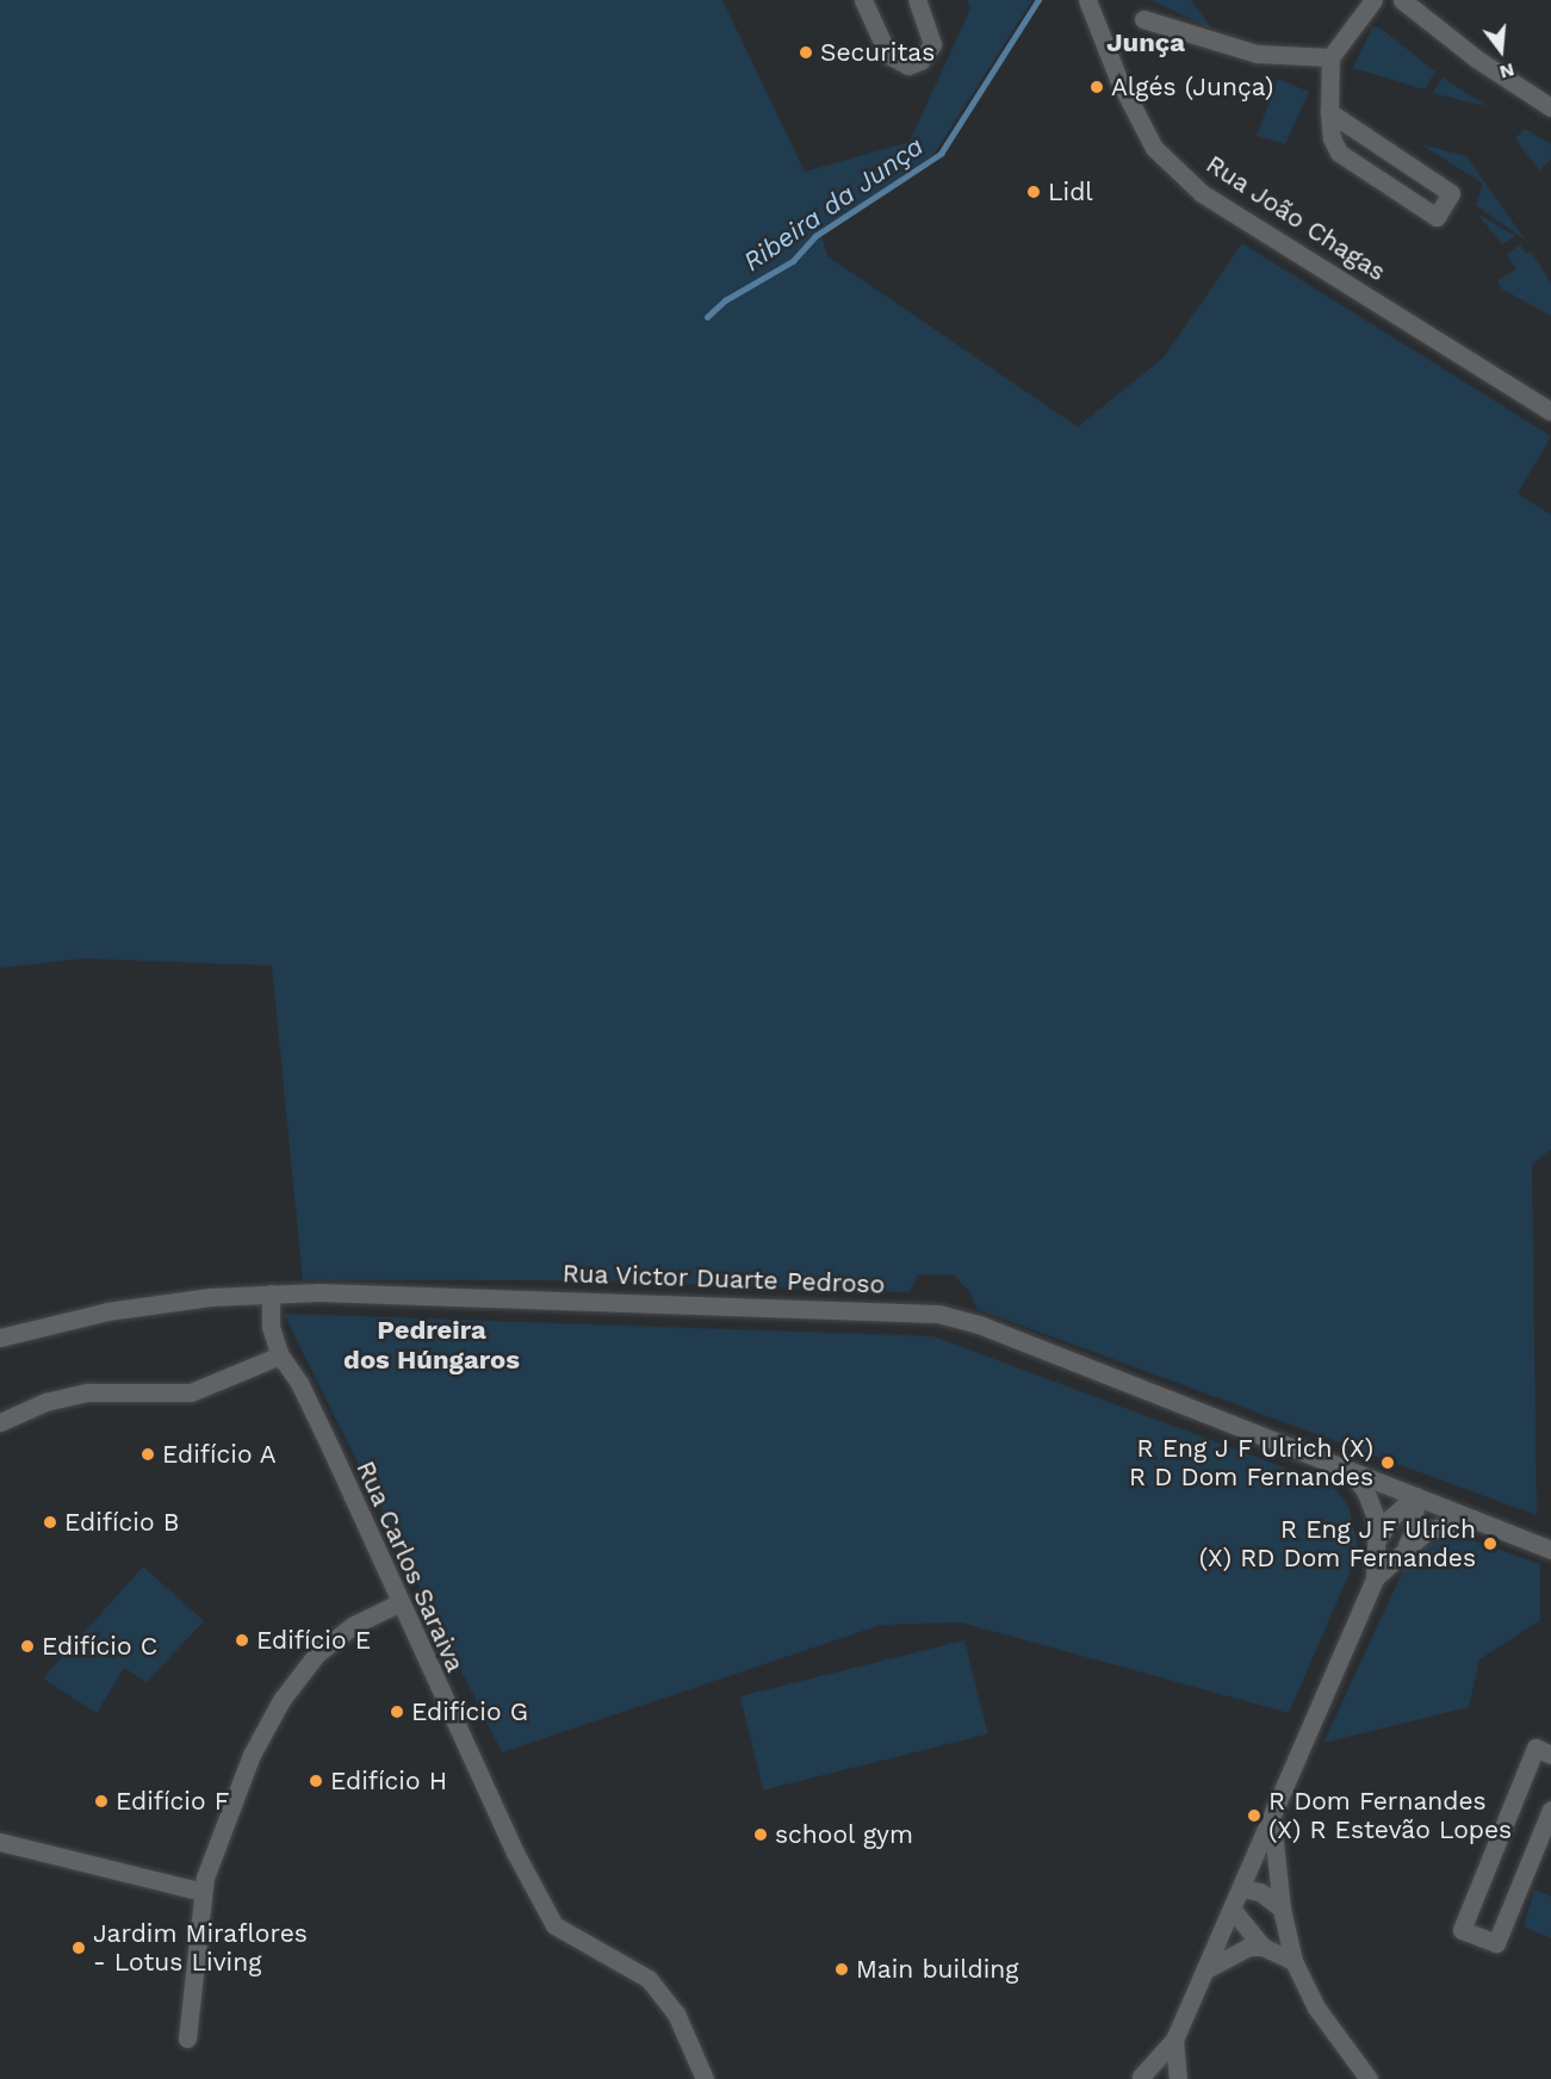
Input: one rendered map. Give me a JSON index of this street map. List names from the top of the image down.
{
  "streets": {
    "street": ["Rua João Chagas", "Rua Victor Duarte Pedroso", "Rua Carlos Saraiva"]
  },
  "crossings": [
    ["Rua Victor Duarte Pedroso", "Rua Carlos Saraiva"]
  ],
  "districts": ["Junça", "Pedreira dos Húngaros"],
  "water": ["Ribeira da Junça"],
  "places": [
    "Securitas",
    "Algés (Junça)",
    "Lidl",
    "Edifício A",
    "R Eng J F Ulrich (X) R D Dom Fernandes",
    "Edifício B",
    "R Eng J F Ulrich (X) RD Dom Fernandes",
    "Edifício E",
    "Edifício C",
    "Edifício G",
    "Edifício H",
    "Edifício F",
    "R Dom Fernandes (X) R Estevão Lopes",
    "school gym",
    "Jardim Miraflores - Lotus Living",
    "Main building"
  ],
  "north": "bottom"
}
